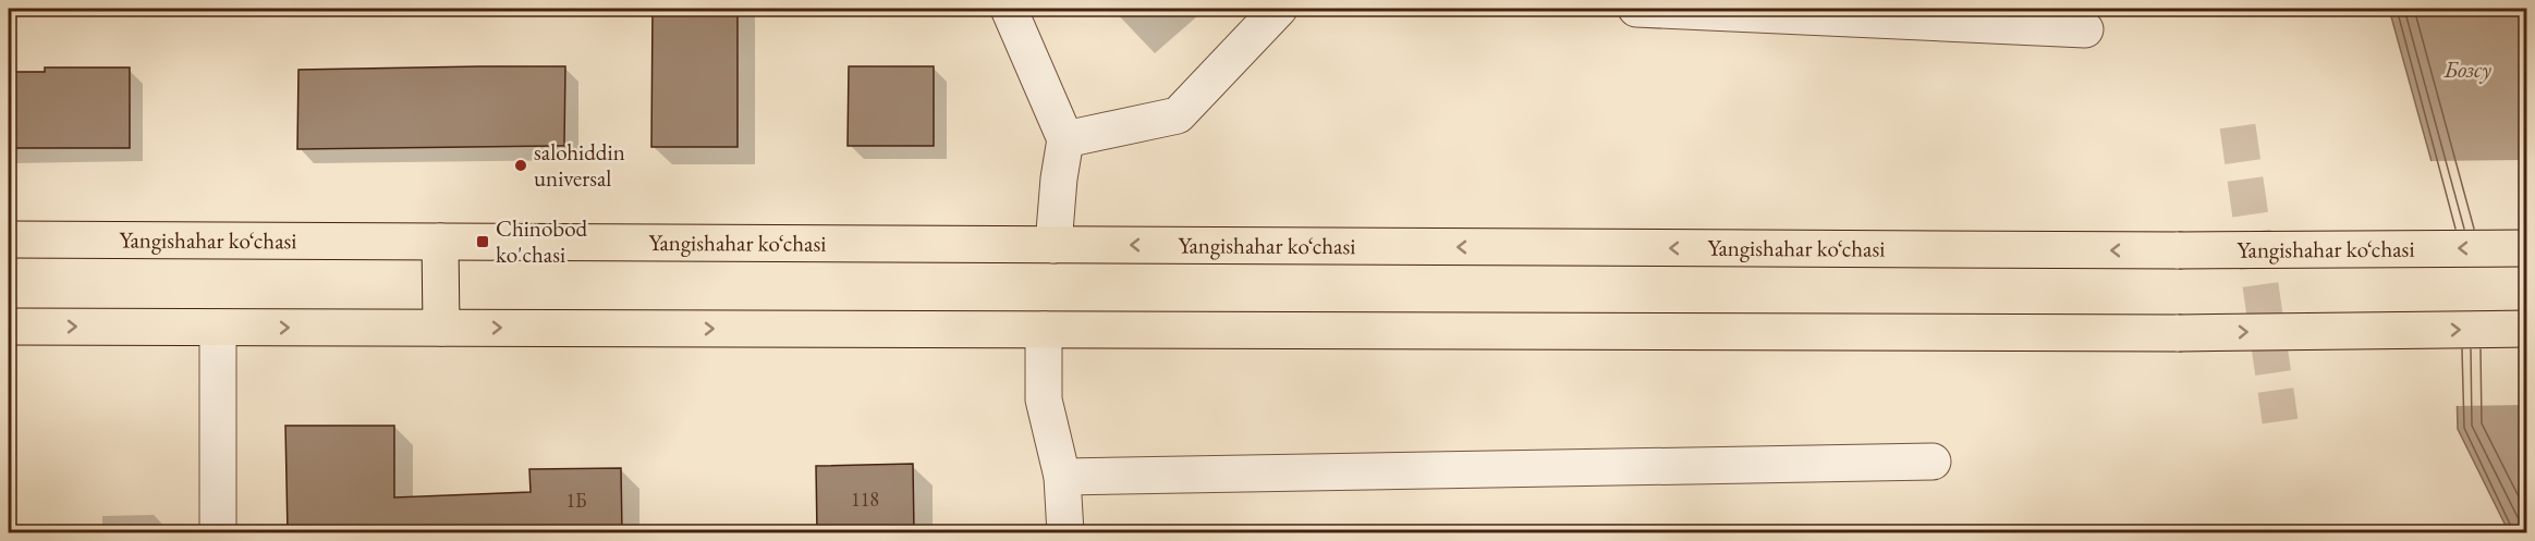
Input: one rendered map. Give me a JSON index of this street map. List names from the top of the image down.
{
  "streets": {
    "main road": ["Yangishahar ko‘chasi"]
  },
  "water": ["Бозсу"],
  "places": {
    "other": ["salohiddin universal"],
    "transit": ["Chinobod ko'chasi"]
  },
  "house_numbers": ["118", "1Б"]
}
